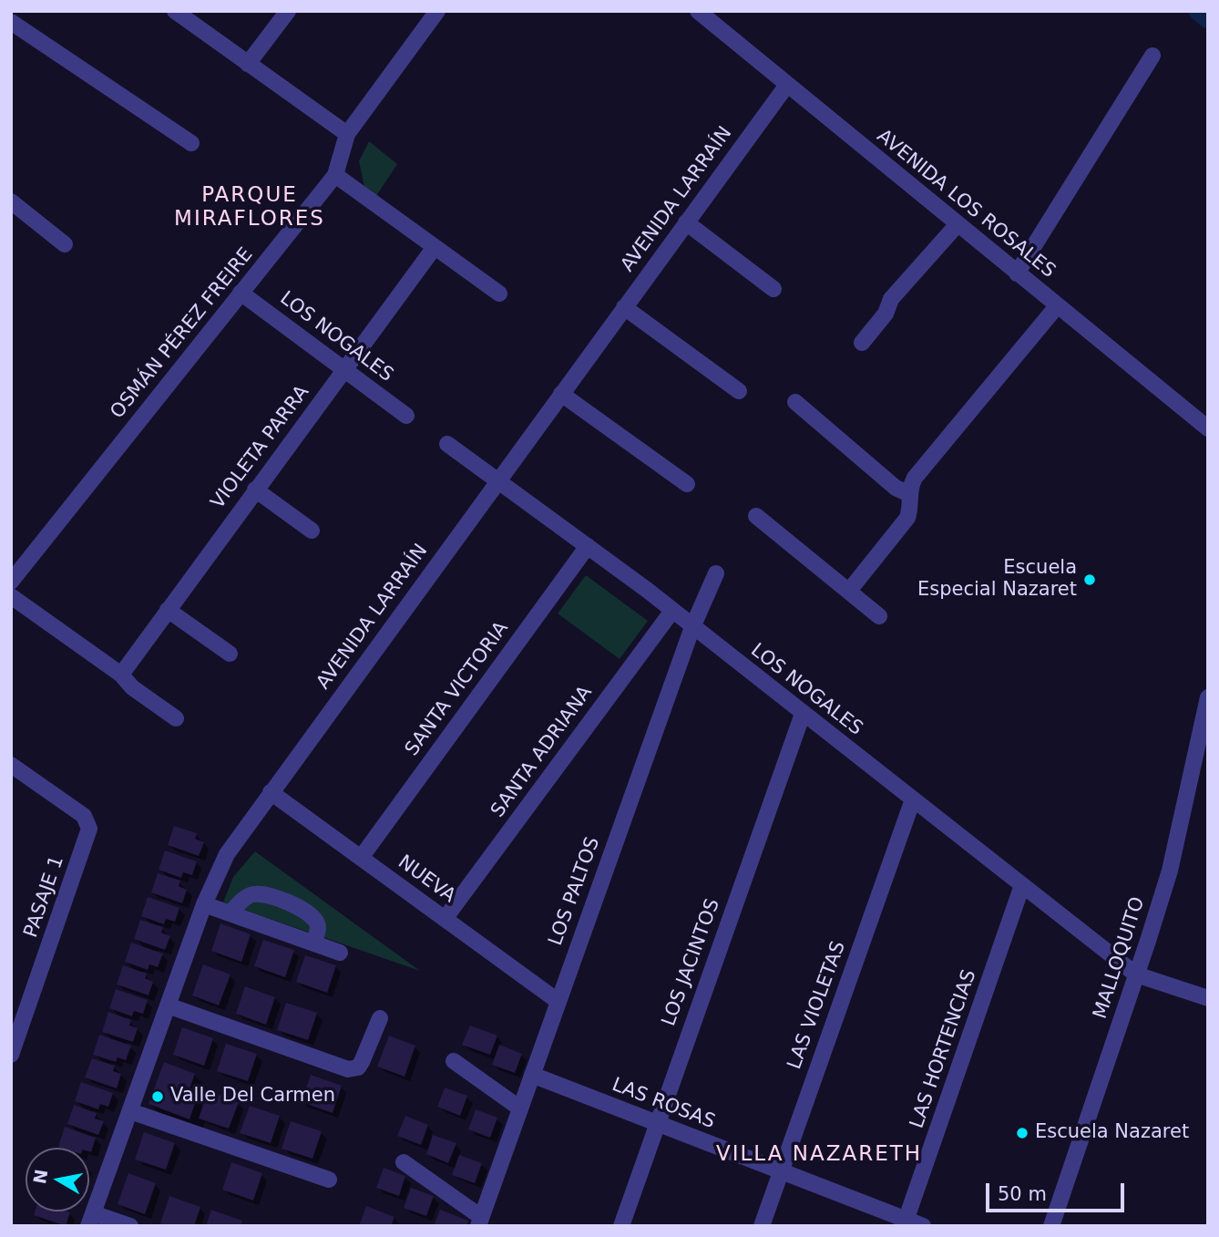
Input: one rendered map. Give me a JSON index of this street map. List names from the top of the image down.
{
  "streets": {
    "street": [
      "AVENIDA LARRAÍN",
      "AVENIDA LOS ROSALES",
      "OSMÁN PÉREZ FREIRE",
      "LOS NOGALES",
      "VIOLETA PARRA",
      "SANTA VICTORIA",
      "SANTA ADRIANA",
      "NUEVA",
      "LOS PALTOS",
      "PASAJE 1",
      "MALLOQUITO",
      "LOS JACINTOS",
      "LAS VIOLETAS",
      "LAS HORTENCIAS",
      "LAS ROSAS"
    ]
  },
  "crossings": [
    ["AVENIDA LARRAÍN", "AVENIDA LOS ROSALES"],
    ["AVENIDA LARRAÍN", "LOS NOGALES"],
    ["AVENIDA LARRAÍN", "NUEVA"],
    ["OSMÁN PÉREZ FREIRE", "LOS NOGALES"],
    ["LOS NOGALES", "VIOLETA PARRA"],
    ["LOS NOGALES", "SANTA VICTORIA"],
    ["LOS NOGALES", "SANTA ADRIANA"],
    ["LOS NOGALES", "LOS PALTOS"],
    ["LOS NOGALES", "MALLOQUITO"],
    ["LOS NOGALES", "LOS JACINTOS"],
    ["LOS NOGALES", "LAS VIOLETAS"],
    ["LOS NOGALES", "LAS HORTENCIAS"],
    ["SANTA VICTORIA", "NUEVA"],
    ["SANTA ADRIANA", "NUEVA"],
    ["NUEVA", "LOS PALTOS"],
    ["LOS PALTOS", "LAS ROSAS"],
    ["LOS JACINTOS", "LAS ROSAS"],
    ["LAS VIOLETAS", "LAS ROSAS"],
    ["LAS HORTENCIAS", "LAS ROSAS"]
  ],
  "districts": ["PARQUE MIRAFLORES", "VILLA NAZARETH"],
  "places": ["Escuela Especial Nazaret", "Valle Del Carmen", "Escuela Nazaret"],
  "scale_bar": "50 m",
  "north": "left"
}
